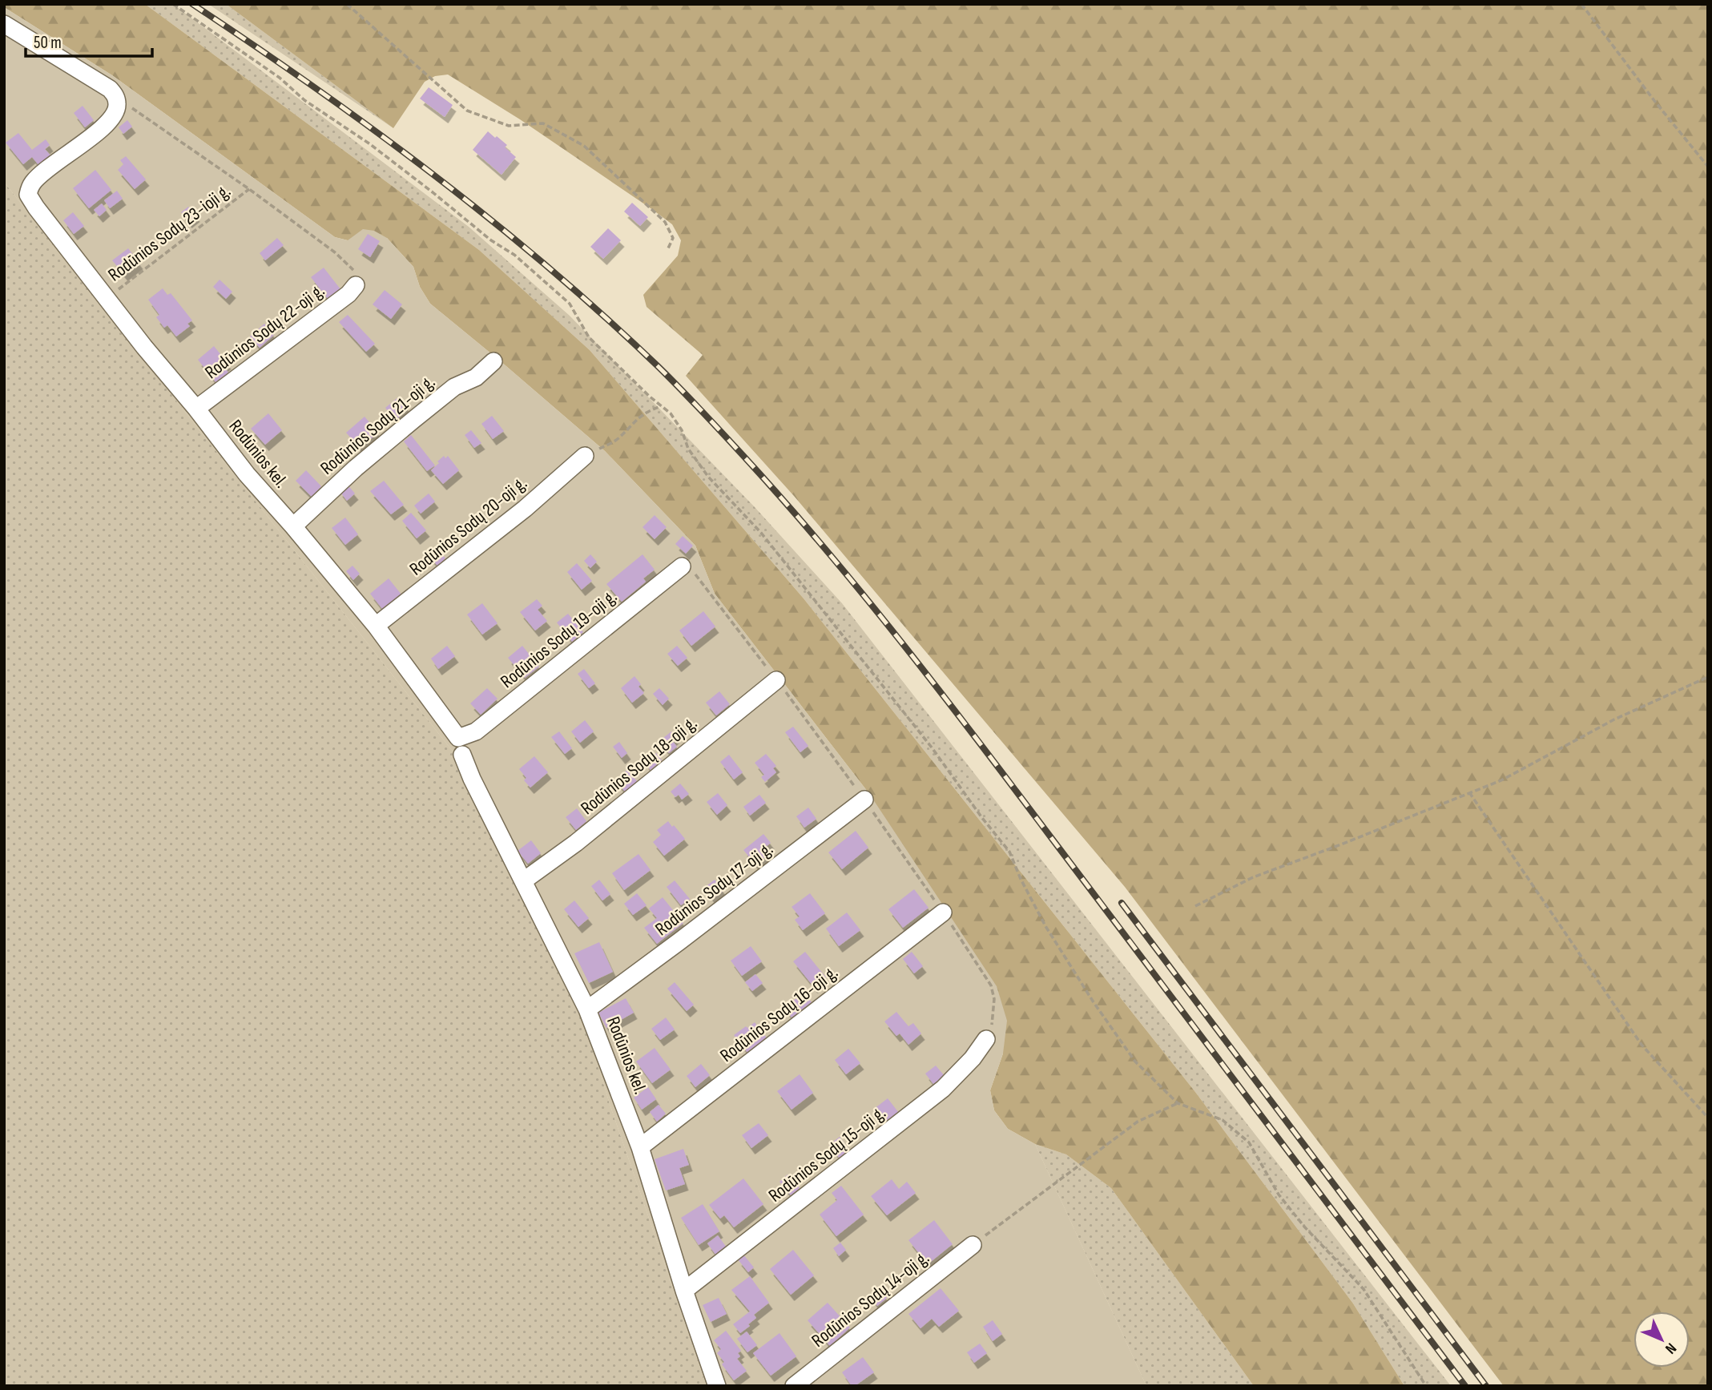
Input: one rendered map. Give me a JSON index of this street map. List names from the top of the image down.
{
  "streets": {
    "street": [
      "Rodūnios Sodų 22-oji g.",
      "Rodūnios Sodų 21-oji g.",
      "Rodūnios kel.",
      "Rodūnios Sodų 20-oji g.",
      "Rodūnios Sodų 19-oji g.",
      "Rodūnios Sodų 18-oji g.",
      "Rodūnios Sodų 17-oji g.",
      "Rodūnios Sodų 16-oji g.",
      "Rodūnios Sodų 15-oji g.",
      "Rodūnios Sodų 14-oji g."
    ],
    "path": ["Rodūnios Sodų 23-ioji g."]
  },
  "crossings": [
    ["Rodūnios Sodų 23-ioji g.", "Rodūnios kel."],
    ["Rodūnios Sodų 22-oji g.", "Rodūnios kel."],
    ["Rodūnios Sodų 21-oji g.", "Rodūnios kel."],
    ["Rodūnios kel.", "Rodūnios Sodų 20-oji g."],
    ["Rodūnios kel.", "Rodūnios Sodų 19-oji g."],
    ["Rodūnios kel.", "Rodūnios Sodų 18-oji g."],
    ["Rodūnios kel.", "Rodūnios Sodų 17-oji g."],
    ["Rodūnios kel.", "Rodūnios Sodų 16-oji g."],
    ["Rodūnios kel.", "Rodūnios Sodų 15-oji g."]
  ],
  "scale_bar": "50 m",
  "north": "bottom right"
}
